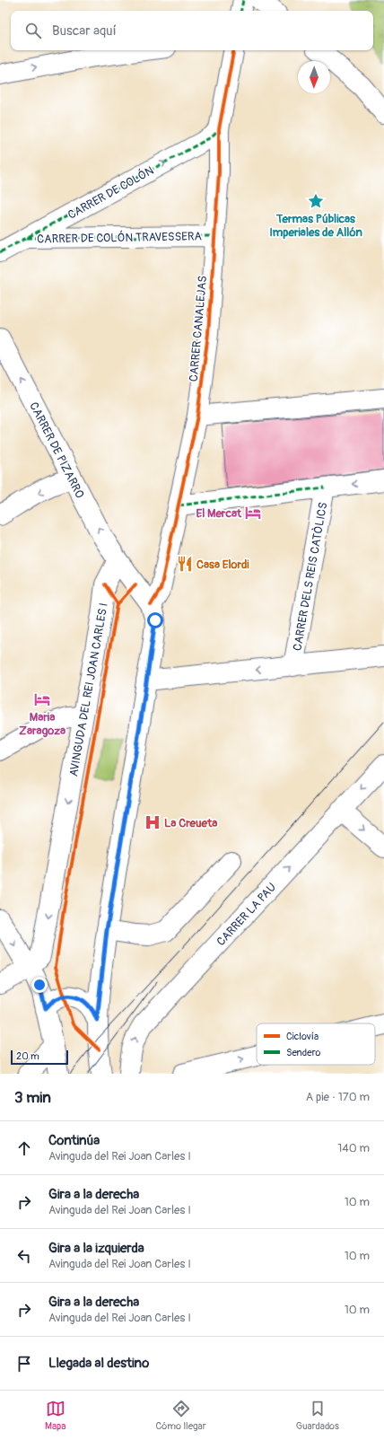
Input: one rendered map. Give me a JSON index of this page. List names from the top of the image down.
{
  "streets": {
    "street": [
      "CARRER DE COLÓN",
      "CARRER DE COLÓN TRAVESSERA",
      "CARRER CANALEJAS",
      "CARRER DE PIZARRO",
      "CARRER DELS REIS CATÒLICS",
      "AVINGUDA DEL REI JOAN CARLES I",
      "CARRER LA PAU"
    ]
  },
  "crossings": [
    ["CARRER DE COLÓN", "CARRER DE COLÓN TRAVESSERA"],
    ["CARRER DE COLÓN", "CARRER CANALEJAS"],
    ["CARRER DE COLÓN TRAVESSERA", "CARRER CANALEJAS"],
    ["CARRER DE PIZARRO", "AVINGUDA DEL REI JOAN CARLES I"]
  ],
  "one_way": ["CARRER DE PIZARRO"],
  "places": {
    "place": ["Termas Públicas Imperiales de Allón"],
    "hotel": ["El Mercat", "Maria Zaragoza"],
    "restaurant": ["Casa Elordi"],
    "hospital": ["La Creueta"]
  },
  "legend": ["Ciclovía", "Sendero"],
  "scale_bar": "20 m",
  "north": "bottom",
  "page": {
    "search": "Buscar aquí",
    "scale": "20 m",
    "heading": ["3 min", "A pie · 170 m"],
    "list": [
      ["Continúa", "Avinguda del Rei Joan Carles I", "140 m"],
      ["Gira a la derecha", "Avinguda del Rei Joan Carles I", "10 m"],
      ["Gira a la izquierda", "Avinguda del Rei Joan Carles I", "10 m"],
      ["Gira a la derecha", "Avinguda del Rei Joan Carles I", "10 m"],
      "Llegada al destino"
    ],
    "nav": ["Mapa", "Cómo llegar", "Guardados"]
  }
}
